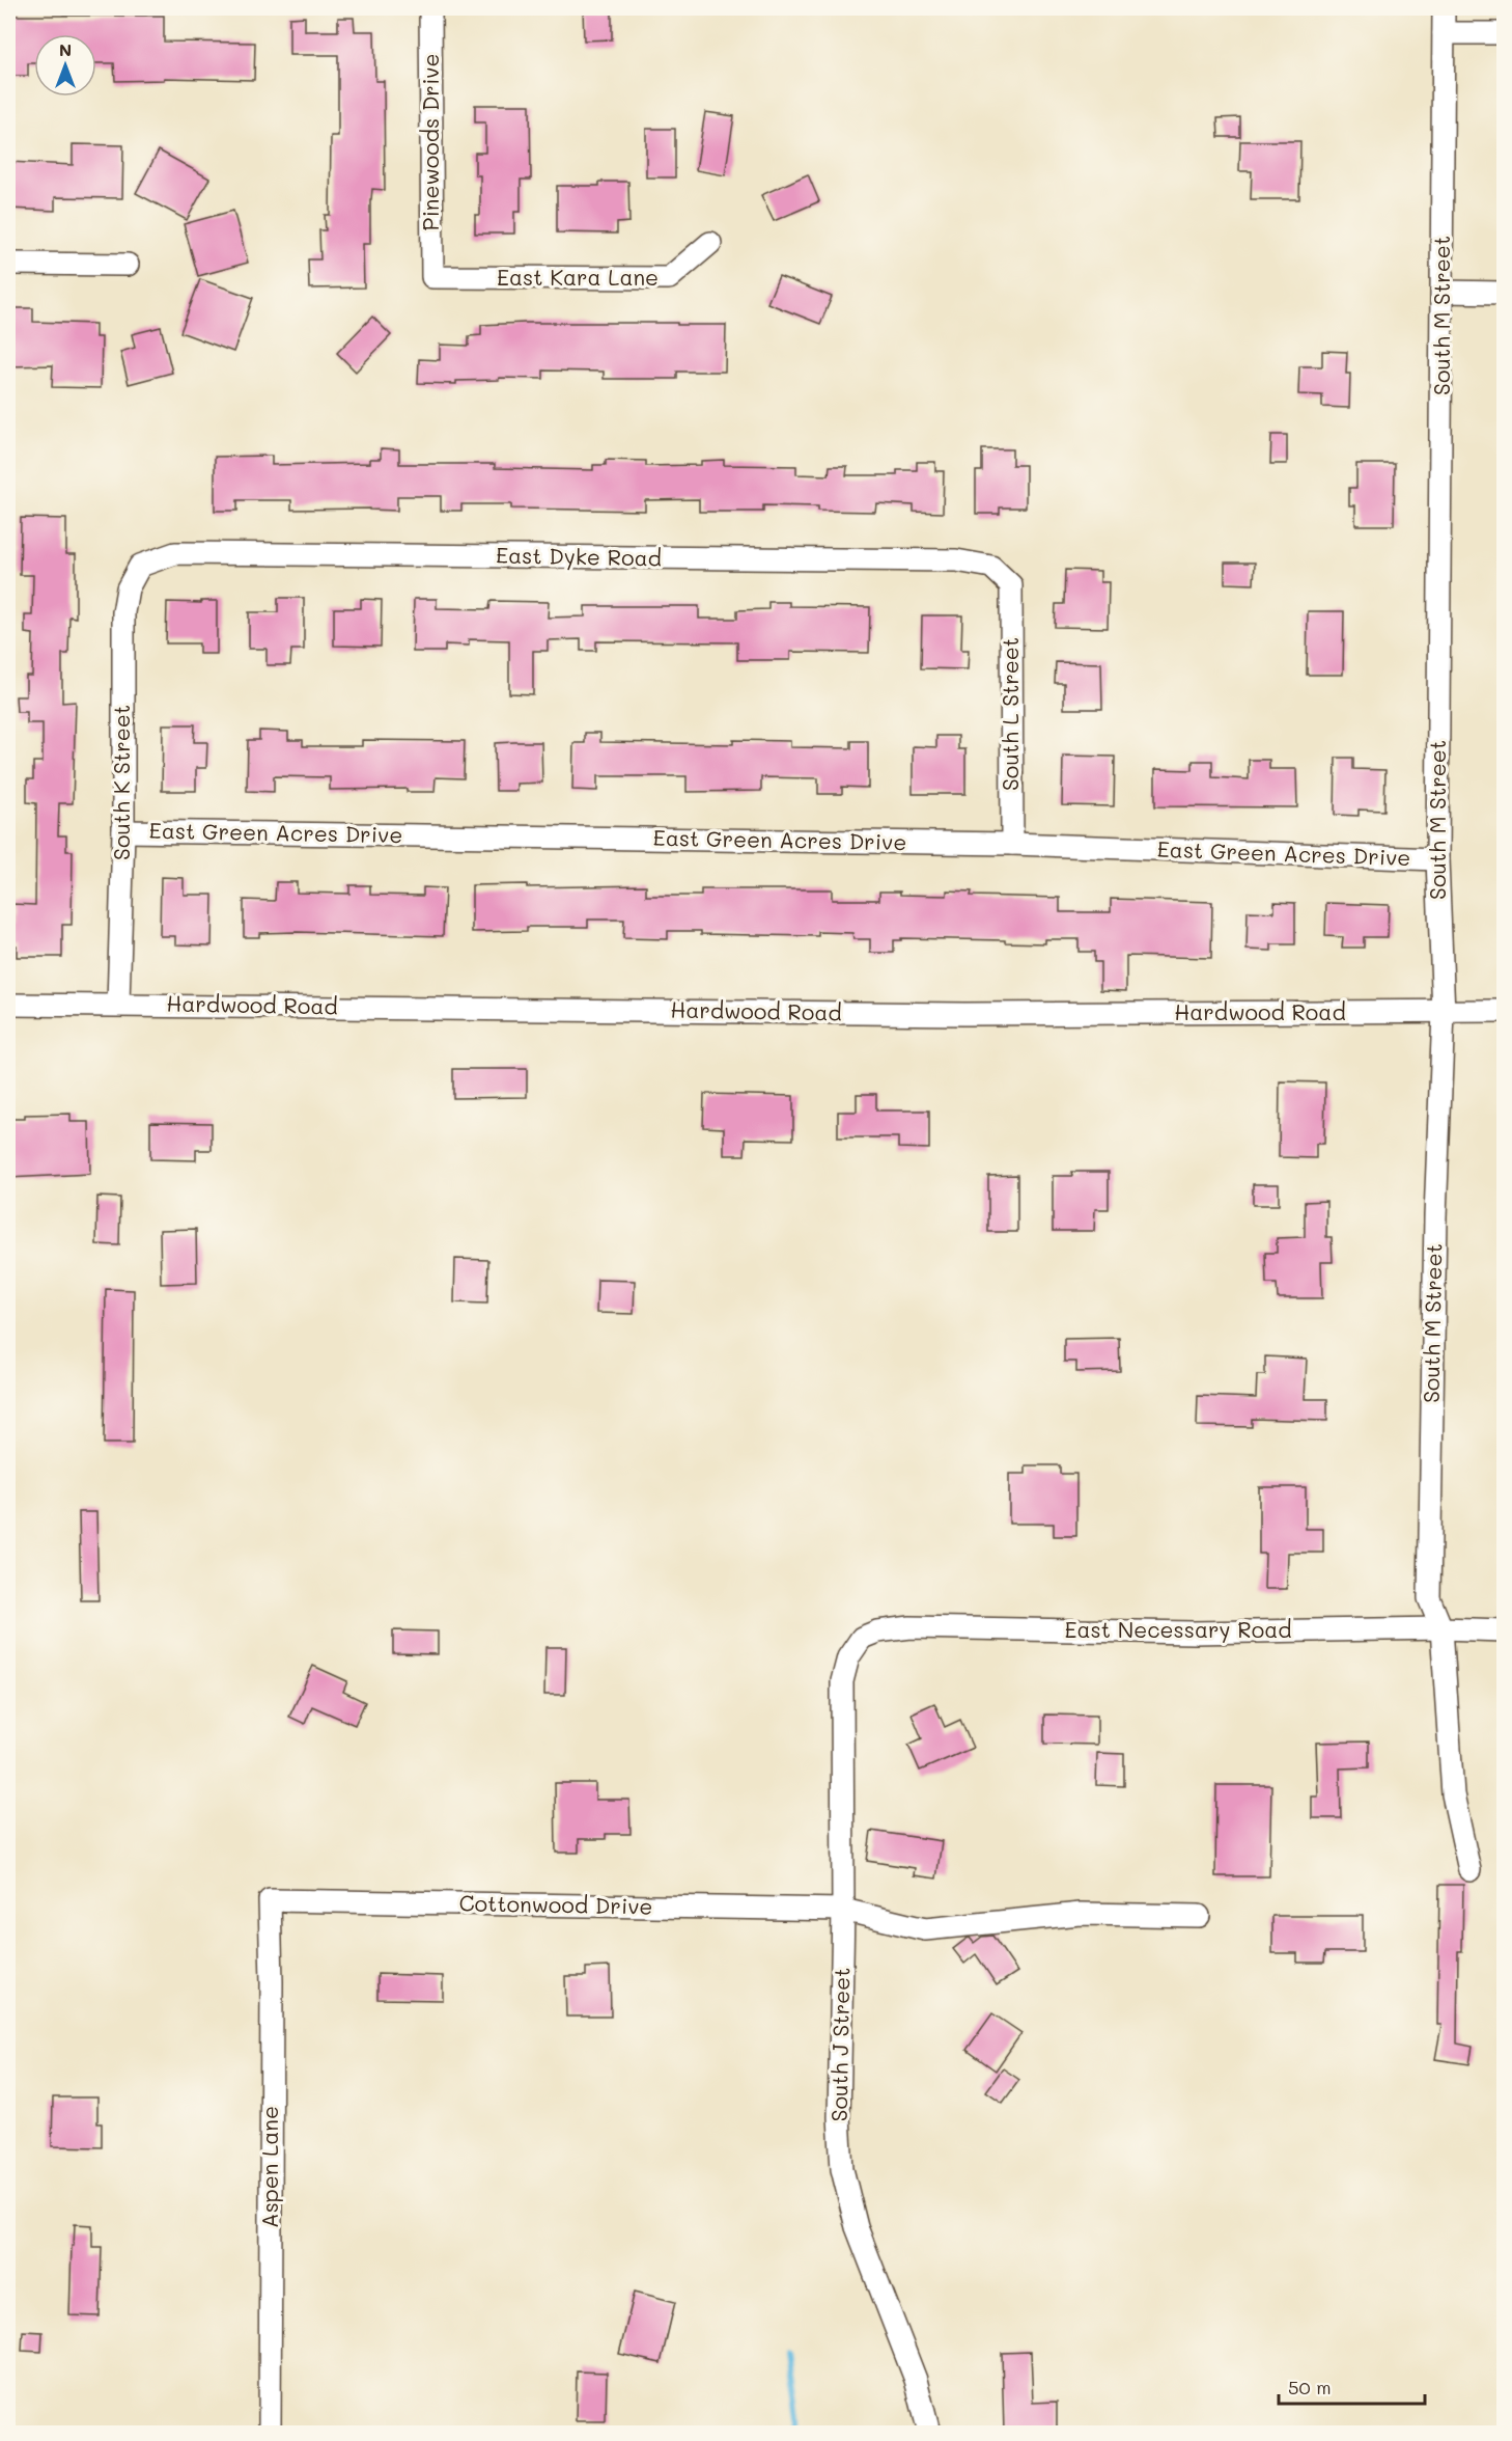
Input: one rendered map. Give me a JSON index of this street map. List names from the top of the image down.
{
  "streets": {
    "street": [
      "Pinewoods Drive",
      "East Kara Lane",
      "South M Street",
      "East Dyke Road",
      "South L Street",
      "South K Street",
      "East Green Acres Drive",
      "Hardwood Road",
      "East Necessary Road",
      "Cottonwood Drive",
      "South J Street",
      "Aspen Lane"
    ]
  },
  "crossings": [
    ["Pinewoods Drive", "East Kara Lane"],
    ["South M Street", "East Green Acres Drive"],
    ["South M Street", "Hardwood Road"],
    ["South M Street", "East Necessary Road"],
    ["East Dyke Road", "South L Street"],
    ["East Dyke Road", "South K Street"],
    ["South L Street", "East Green Acres Drive"],
    ["South K Street", "East Green Acres Drive"],
    ["South K Street", "Hardwood Road"],
    ["East Necessary Road", "South J Street"],
    ["Cottonwood Drive", "South J Street"],
    ["Cottonwood Drive", "Aspen Lane"]
  ],
  "scale_bar": "50 m",
  "north": "top"
}
